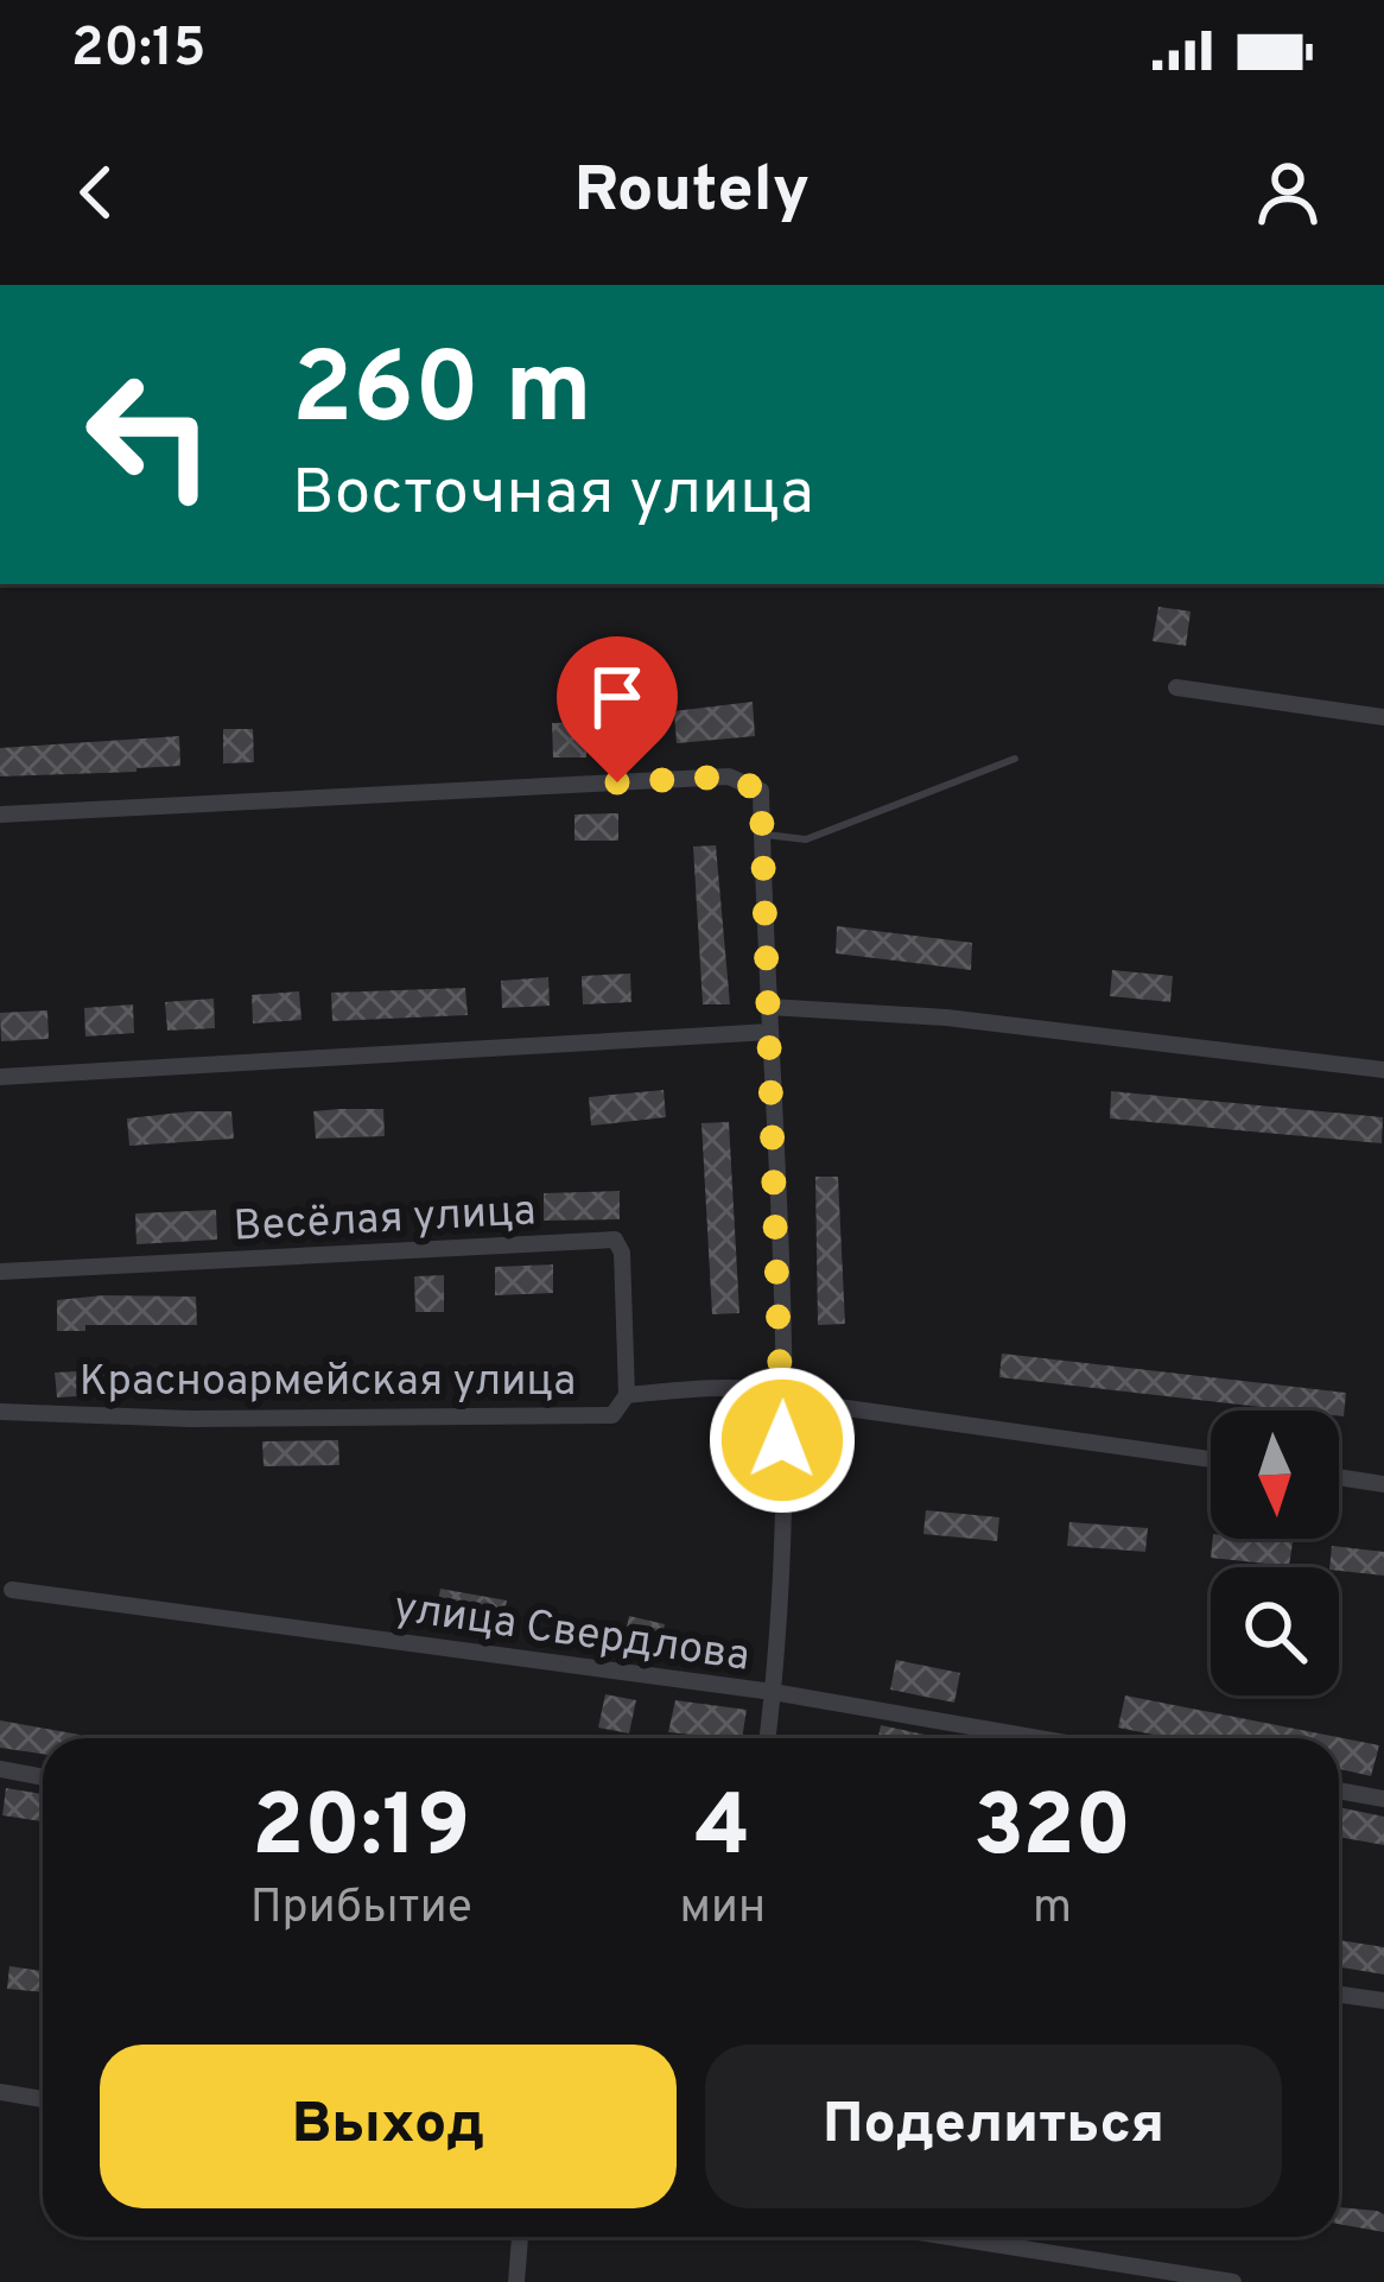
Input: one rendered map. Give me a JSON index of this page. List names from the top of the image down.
{
  "streets": {
    "street": ["Весёлая улица", "Красноармейская улица", "улица Свердлова"]
  },
  "crossings": [
    ["Весёлая улица", "Красноармейская улица"]
  ],
  "north": "bottom",
  "page": {
    "status": "20:15",
    "header": "Routely",
    "turn": ["260 m", "Восточная улица"],
    "eta": [
      "20:19",
      "Прибытие",
      "4",
      "мин",
      "320",
      "m"
    ],
    "buttons": ["Выход", "Поделиться"]
  }
}
